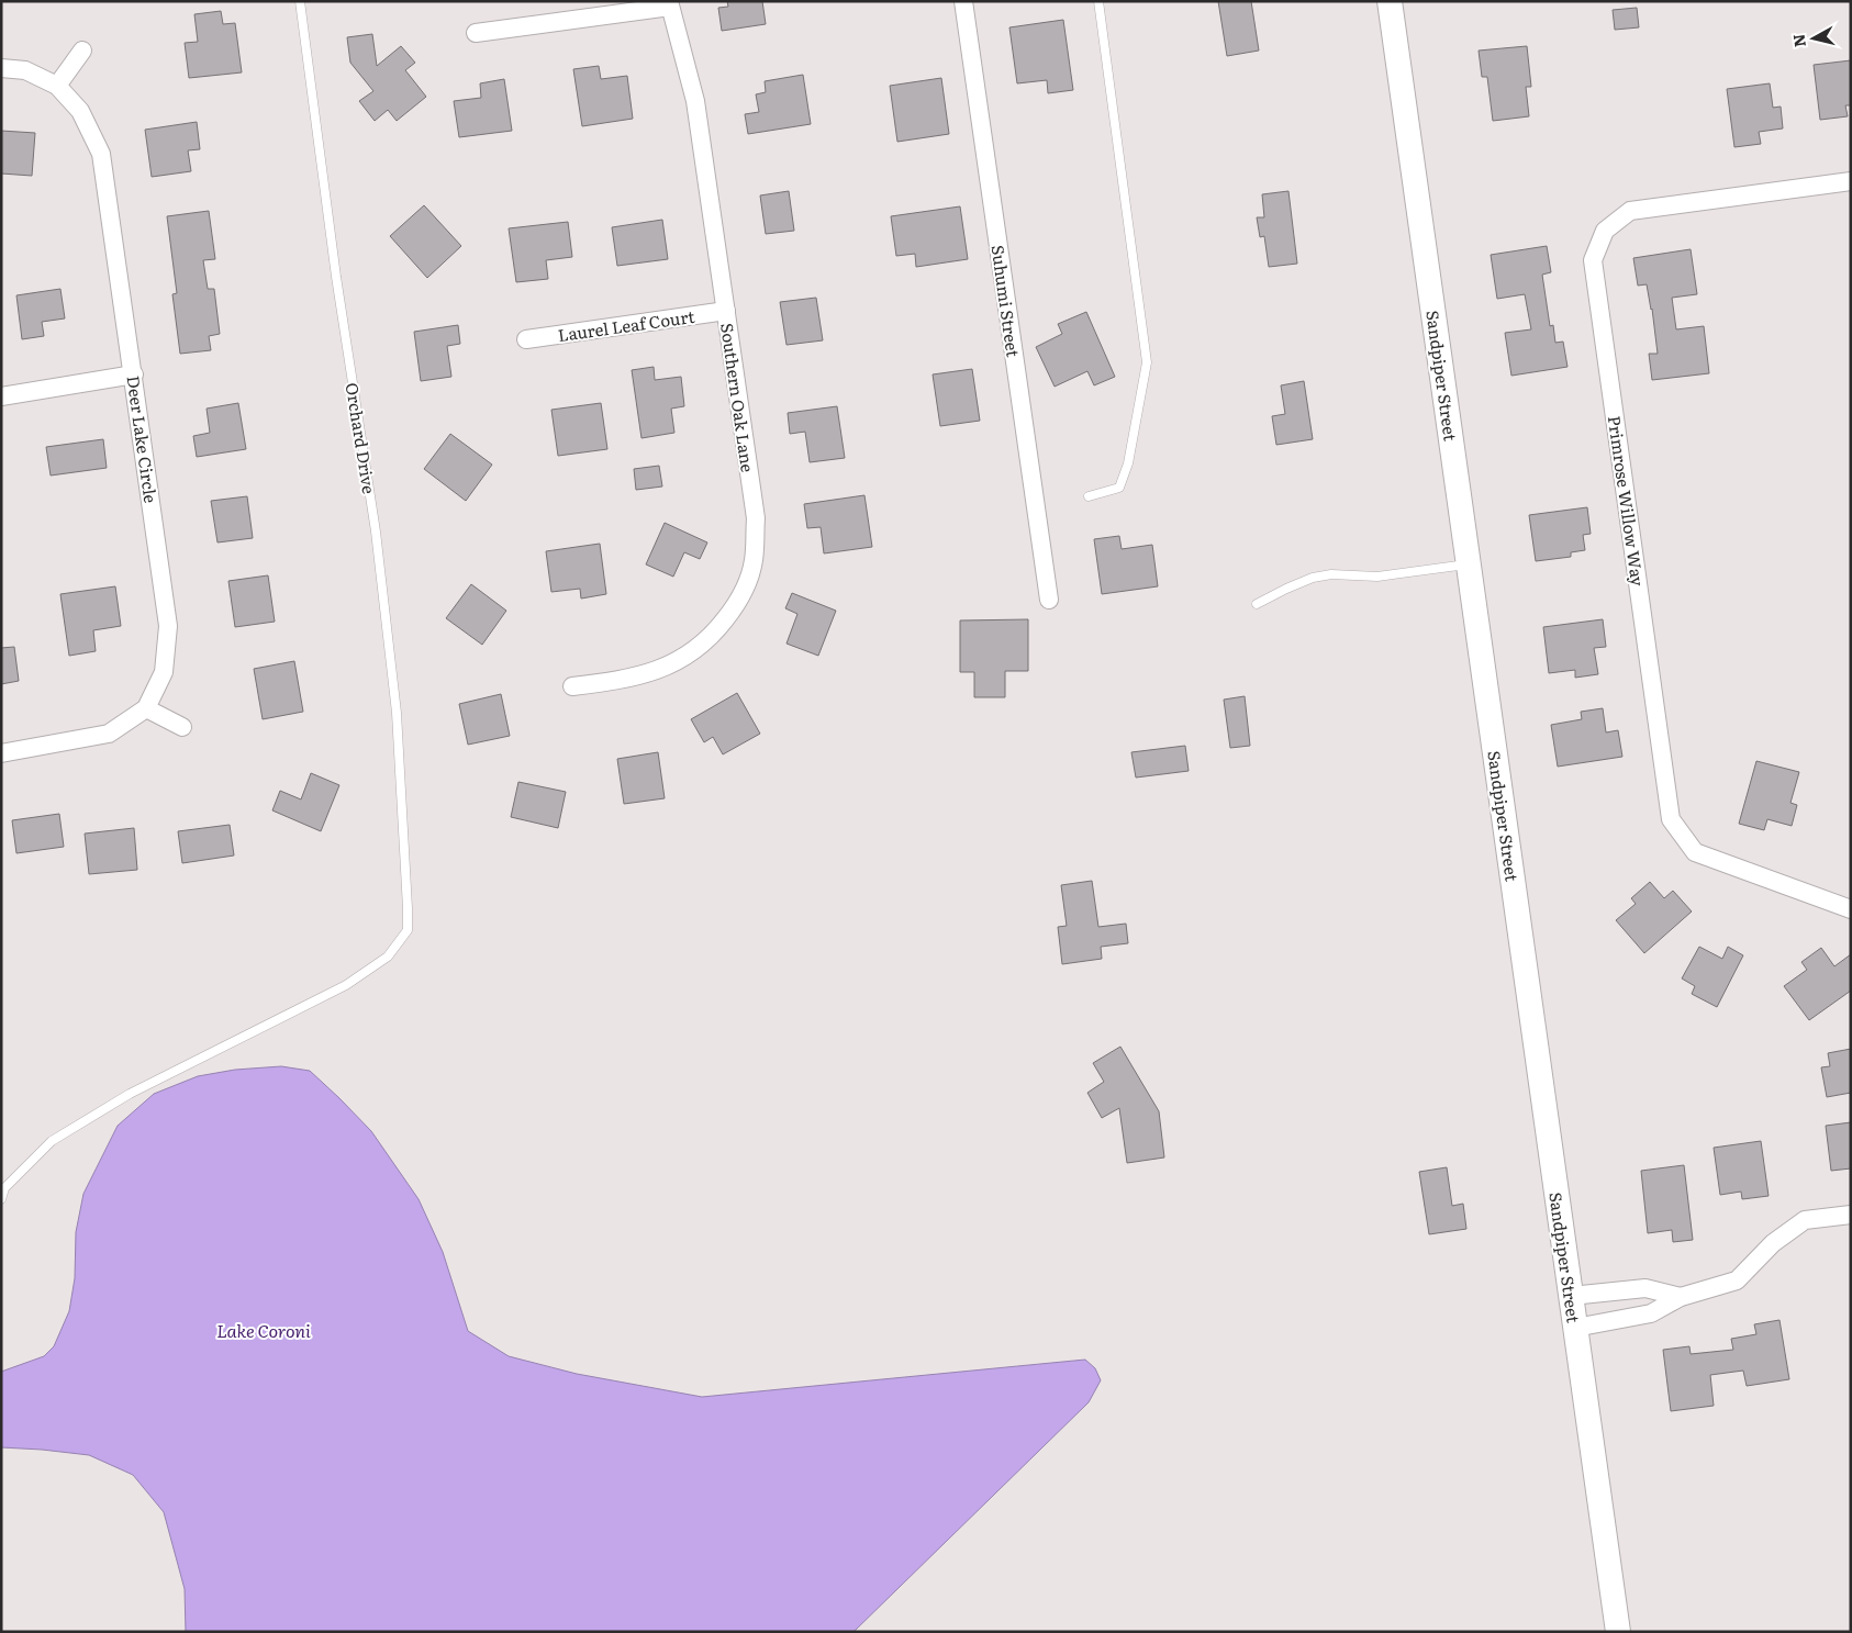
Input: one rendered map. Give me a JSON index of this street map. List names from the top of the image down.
{
  "streets": {
    "street": [
      "Suhumi Street",
      "Laurel Leaf Court",
      "Sandpiper Street",
      "Southern Oak Lane",
      "Deer Lake Circle",
      "Primrose Willow Way"
    ],
    "lane": ["Orchard Drive"]
  },
  "crossings": [
    ["Laurel Leaf Court", "Southern Oak Lane"]
  ],
  "water": ["Lake Coroni"],
  "north": "left"
}
